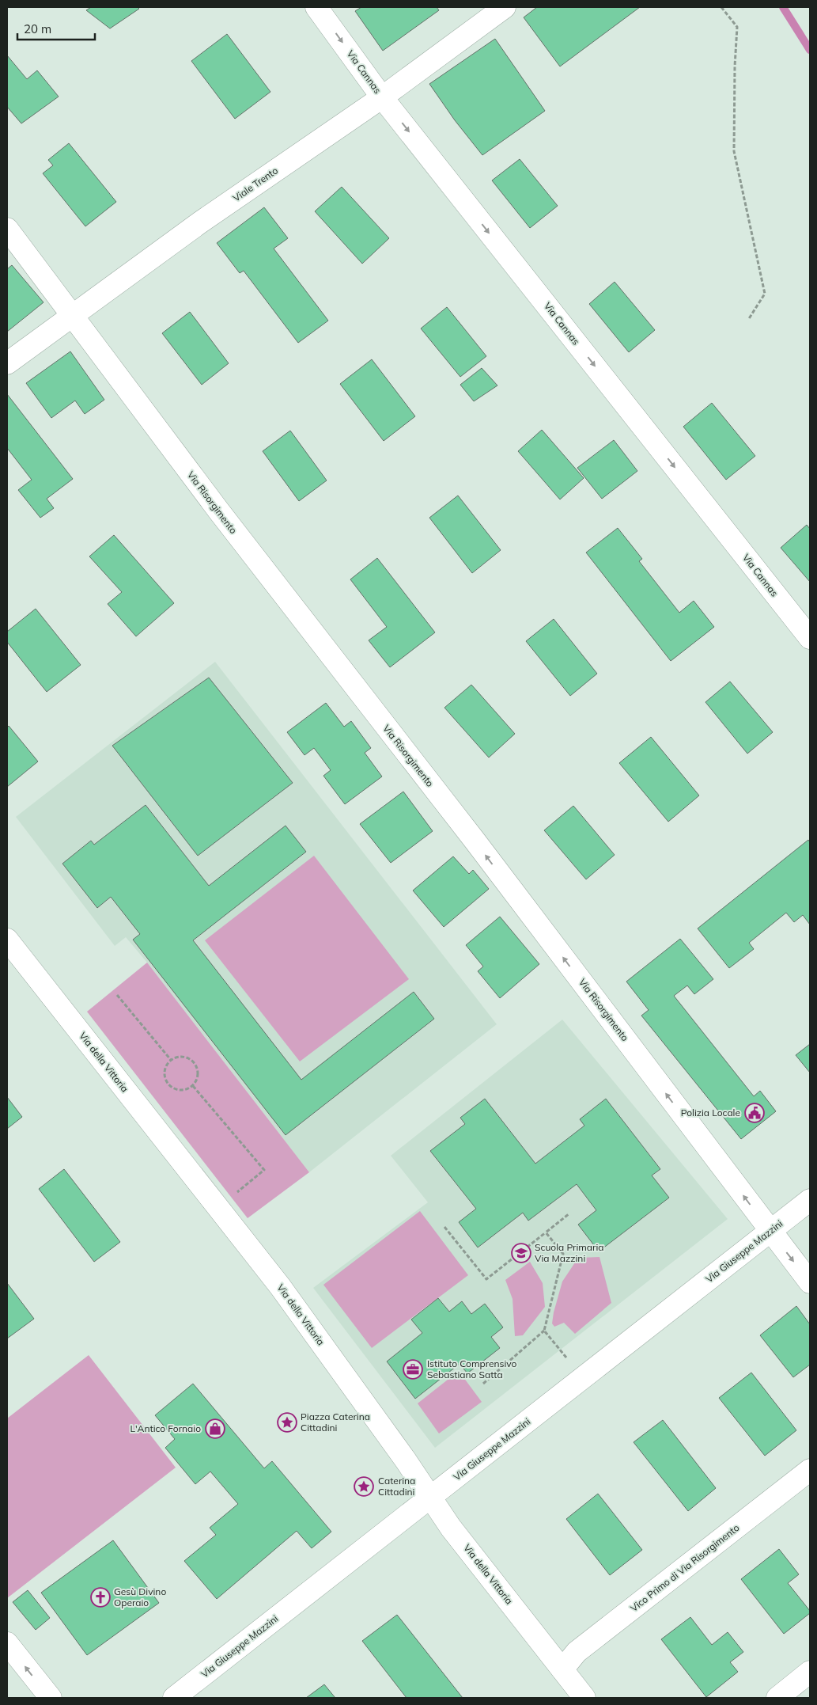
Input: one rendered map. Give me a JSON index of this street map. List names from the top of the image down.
{
  "streets": {
    "street": [
      "Via Cannas",
      "Viale Trento",
      "Via Risorgimento",
      "Via della Vittoria",
      "Via Giuseppe Mazzini",
      "Vico Primo di Via Risorgimento"
    ]
  },
  "crossings": [
    ["Via Cannas", "Viale Trento"],
    ["Viale Trento", "Via Risorgimento"],
    ["Via Risorgimento", "Via Giuseppe Mazzini"],
    ["Via della Vittoria", "Via Giuseppe Mazzini"],
    ["Via della Vittoria", "Vico Primo di Via Risorgimento"]
  ],
  "one_way": ["Via Cannas", "Via Risorgimento"],
  "places": {
    "public building": ["Polizia Locale"],
    "school or university": ["Scuola Primaria Via Mazzini"],
    "office": ["Istituto Comprensivo Sebastiano Satta"],
    "place": ["Piazza Caterina Cittadini", "Caterina Cittadini"],
    "shop": ["L'Antico Fornaio"],
    "church": ["Gesù Divino Operaio"]
  },
  "scale_bar": "20 m"
}
